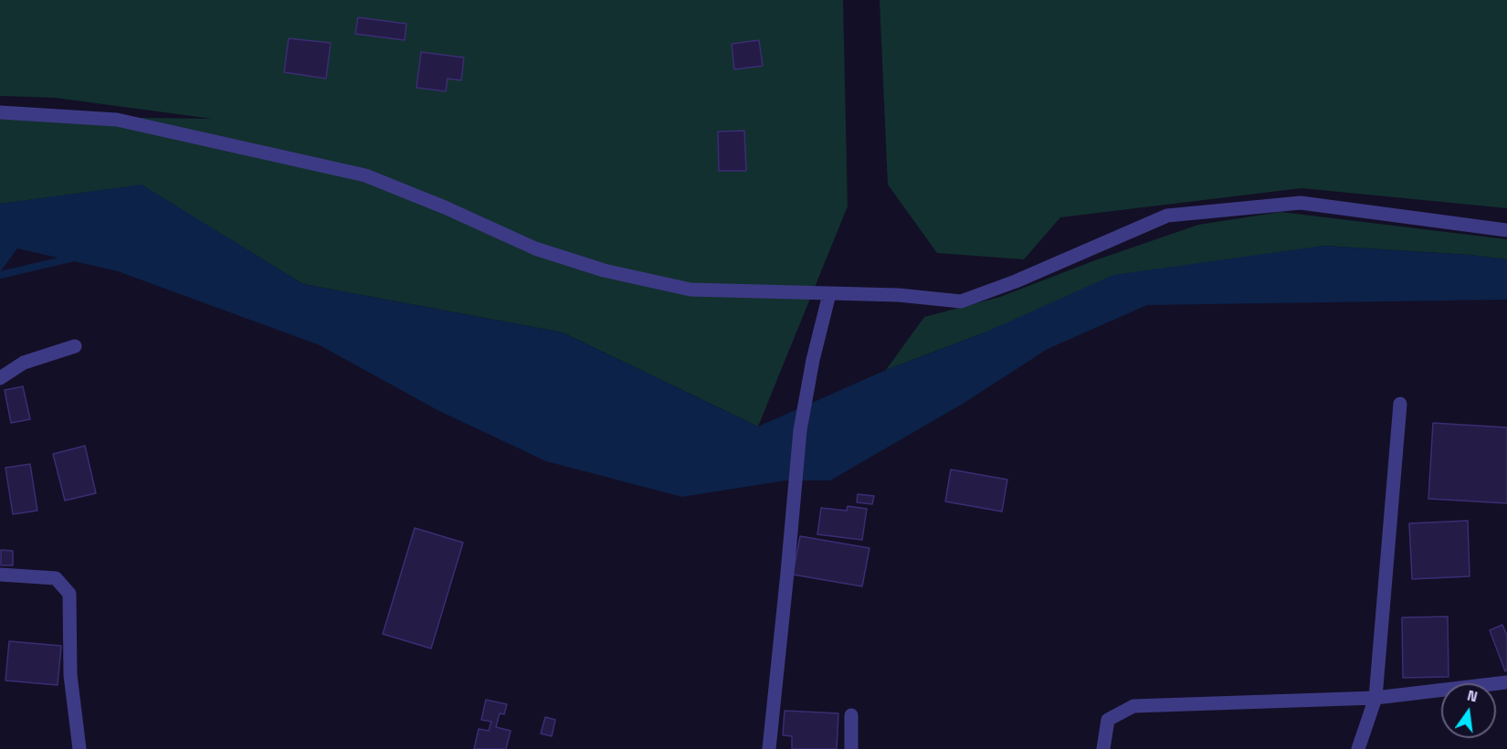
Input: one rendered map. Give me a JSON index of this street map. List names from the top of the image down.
{
  "north": "top"
}
